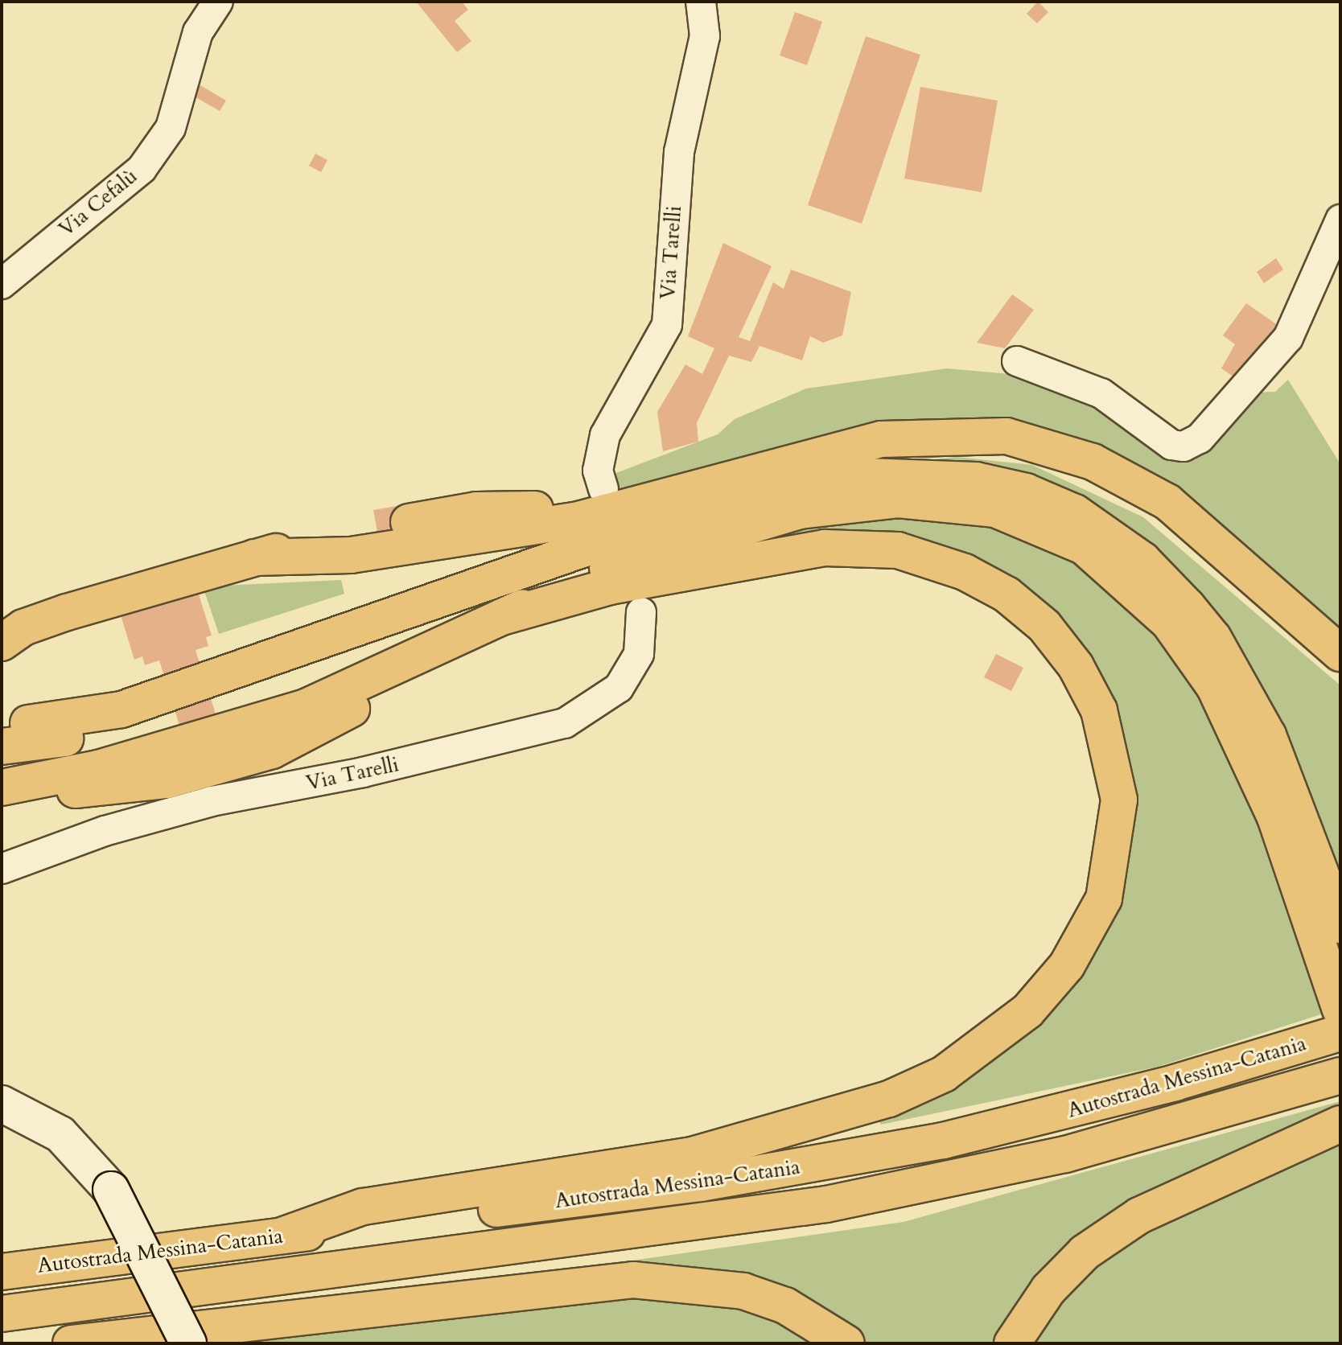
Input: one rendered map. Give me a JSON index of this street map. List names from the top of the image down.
{
  "streets": {
    "highway": ["Autostrada Messina-Catania"],
    "street": ["Via Cefalù", "Via Tarelli"]
  }
}
